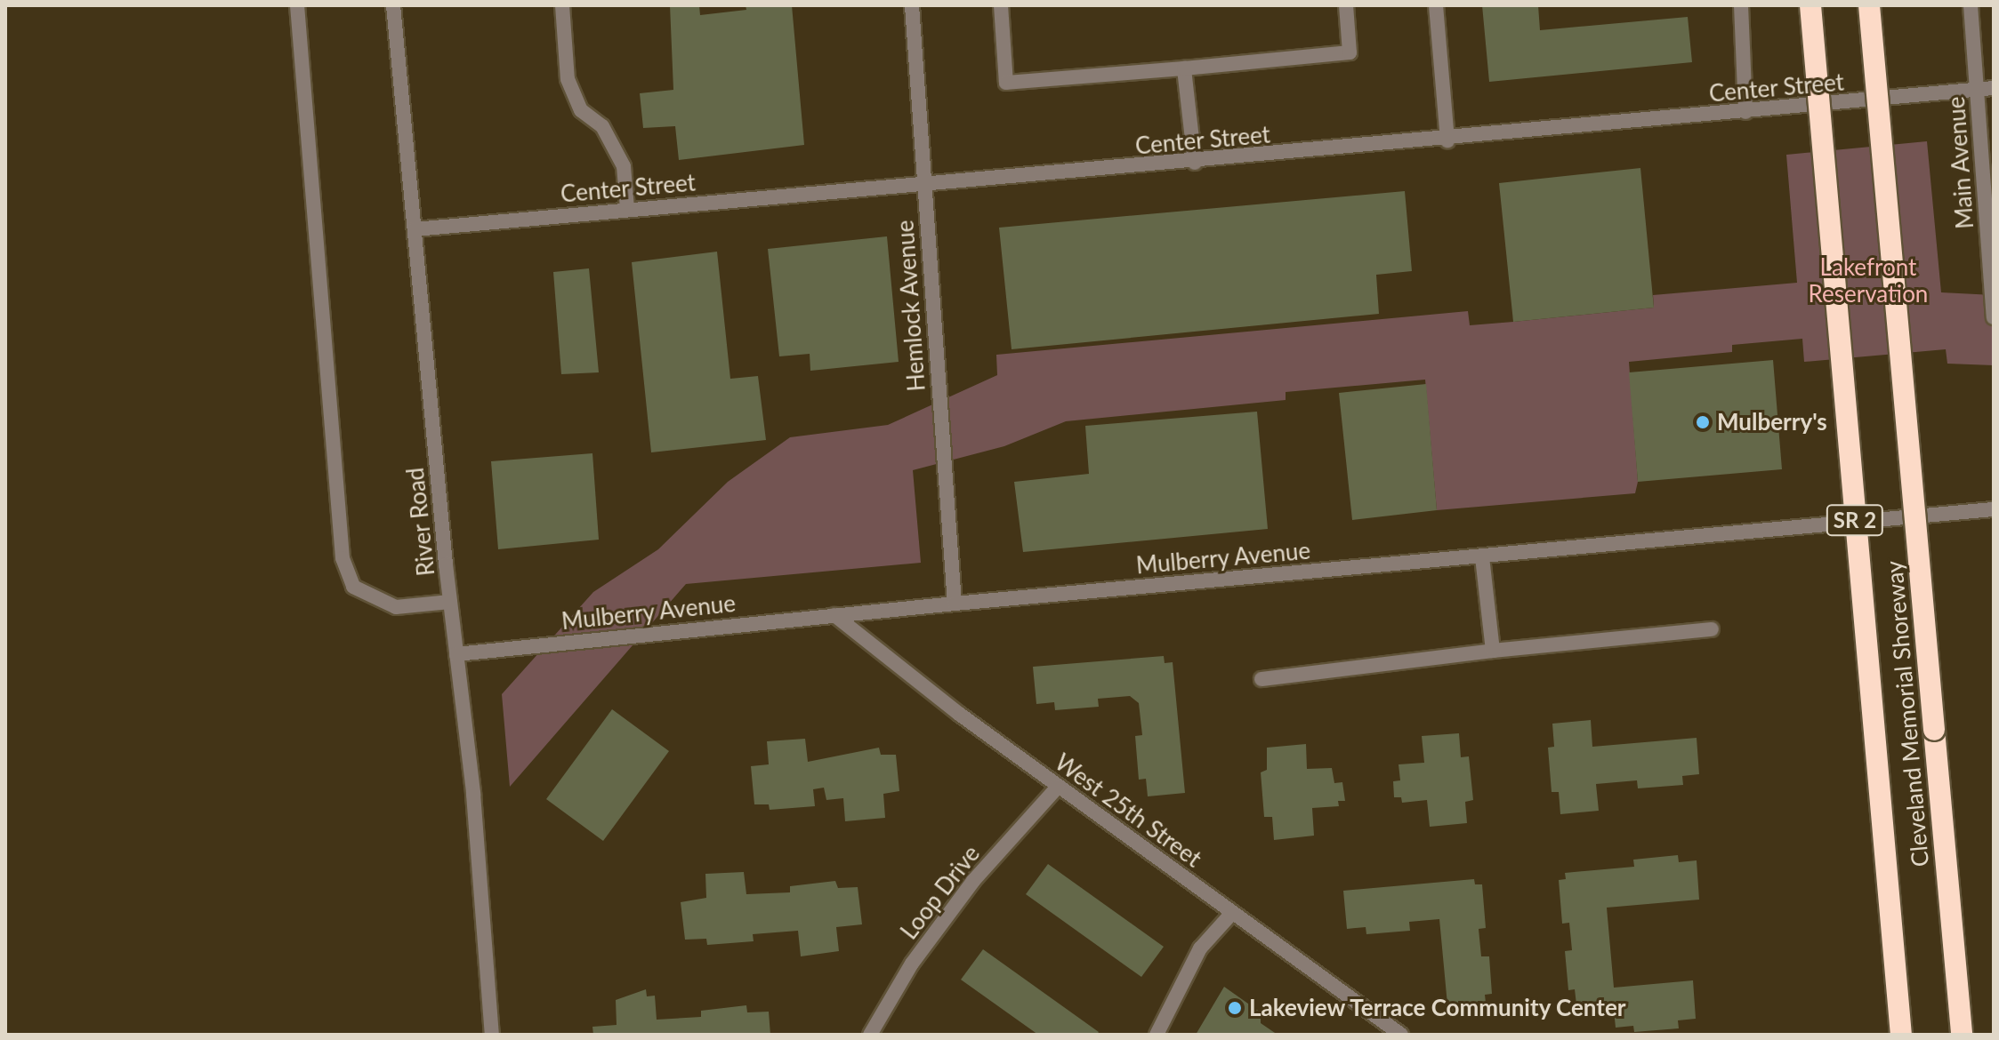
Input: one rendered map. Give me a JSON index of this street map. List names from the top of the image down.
{
  "streets": {
    "highway": ["SR 2", "Cleveland Memorial Shoreway"],
    "street": [
      "Center Street",
      "Main Avenue",
      "Hemlock Avenue",
      "River Road",
      "Mulberry Avenue",
      "West 25th Street",
      "Loop Drive"
    ]
  },
  "crossings": [
    ["Center Street", "Main Avenue"],
    ["Center Street", "Hemlock Avenue"],
    ["Center Street", "River Road"],
    ["Hemlock Avenue", "Mulberry Avenue"],
    ["River Road", "Mulberry Avenue"],
    ["Mulberry Avenue", "West 25th Street"],
    ["West 25th Street", "Loop Drive"]
  ],
  "parks": ["Lakefront Reservation"],
  "places": ["Mulberry's", "Lakeview Terrace Community Center"]
}
